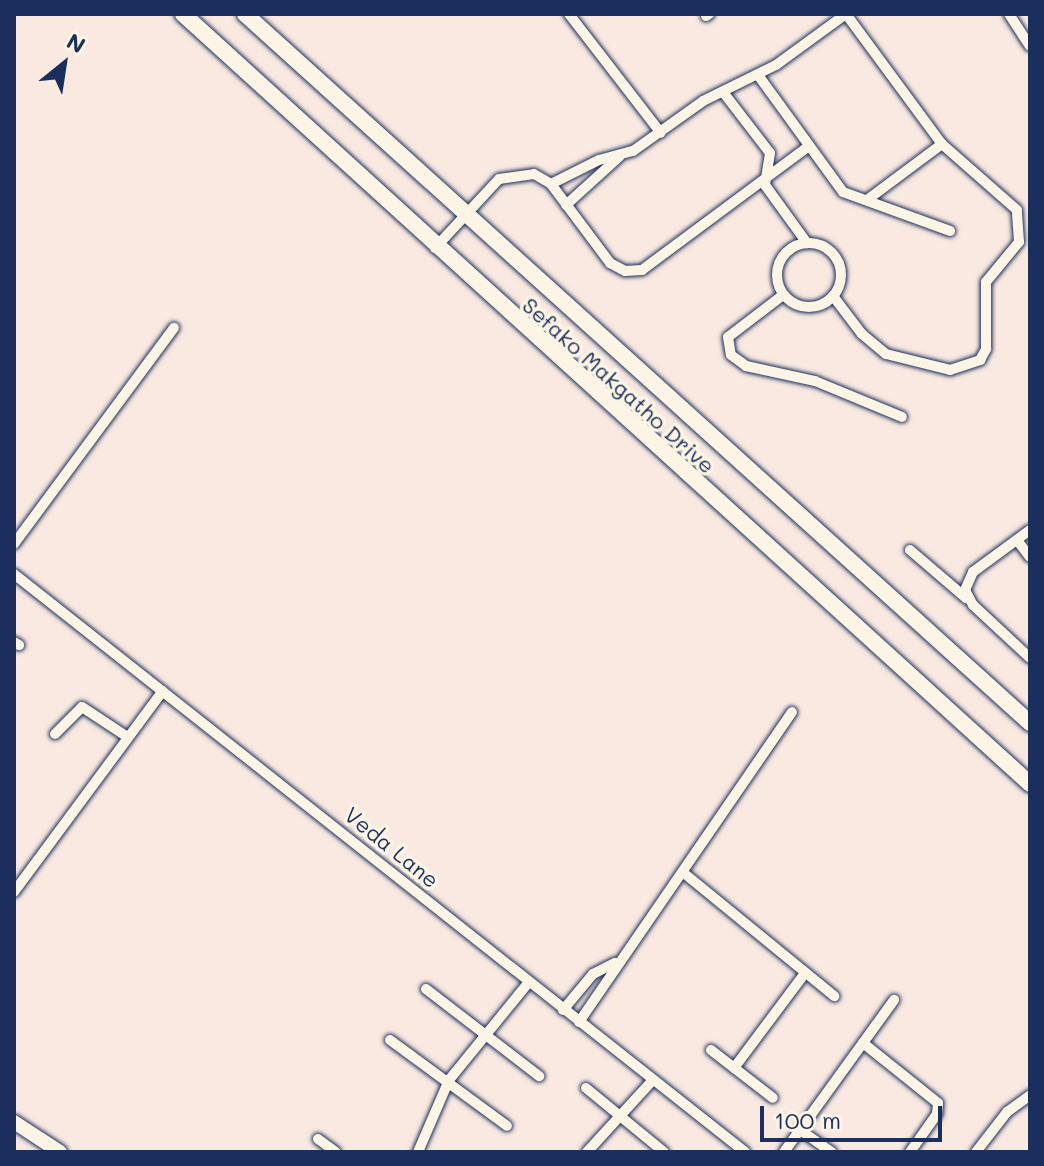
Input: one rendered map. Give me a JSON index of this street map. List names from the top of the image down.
{
  "streets": {
    "main road": ["Sefako Makgatho Drive"],
    "street": ["Veda Lane"]
  },
  "scale_bar": "100 m",
  "north": "top right"
}
